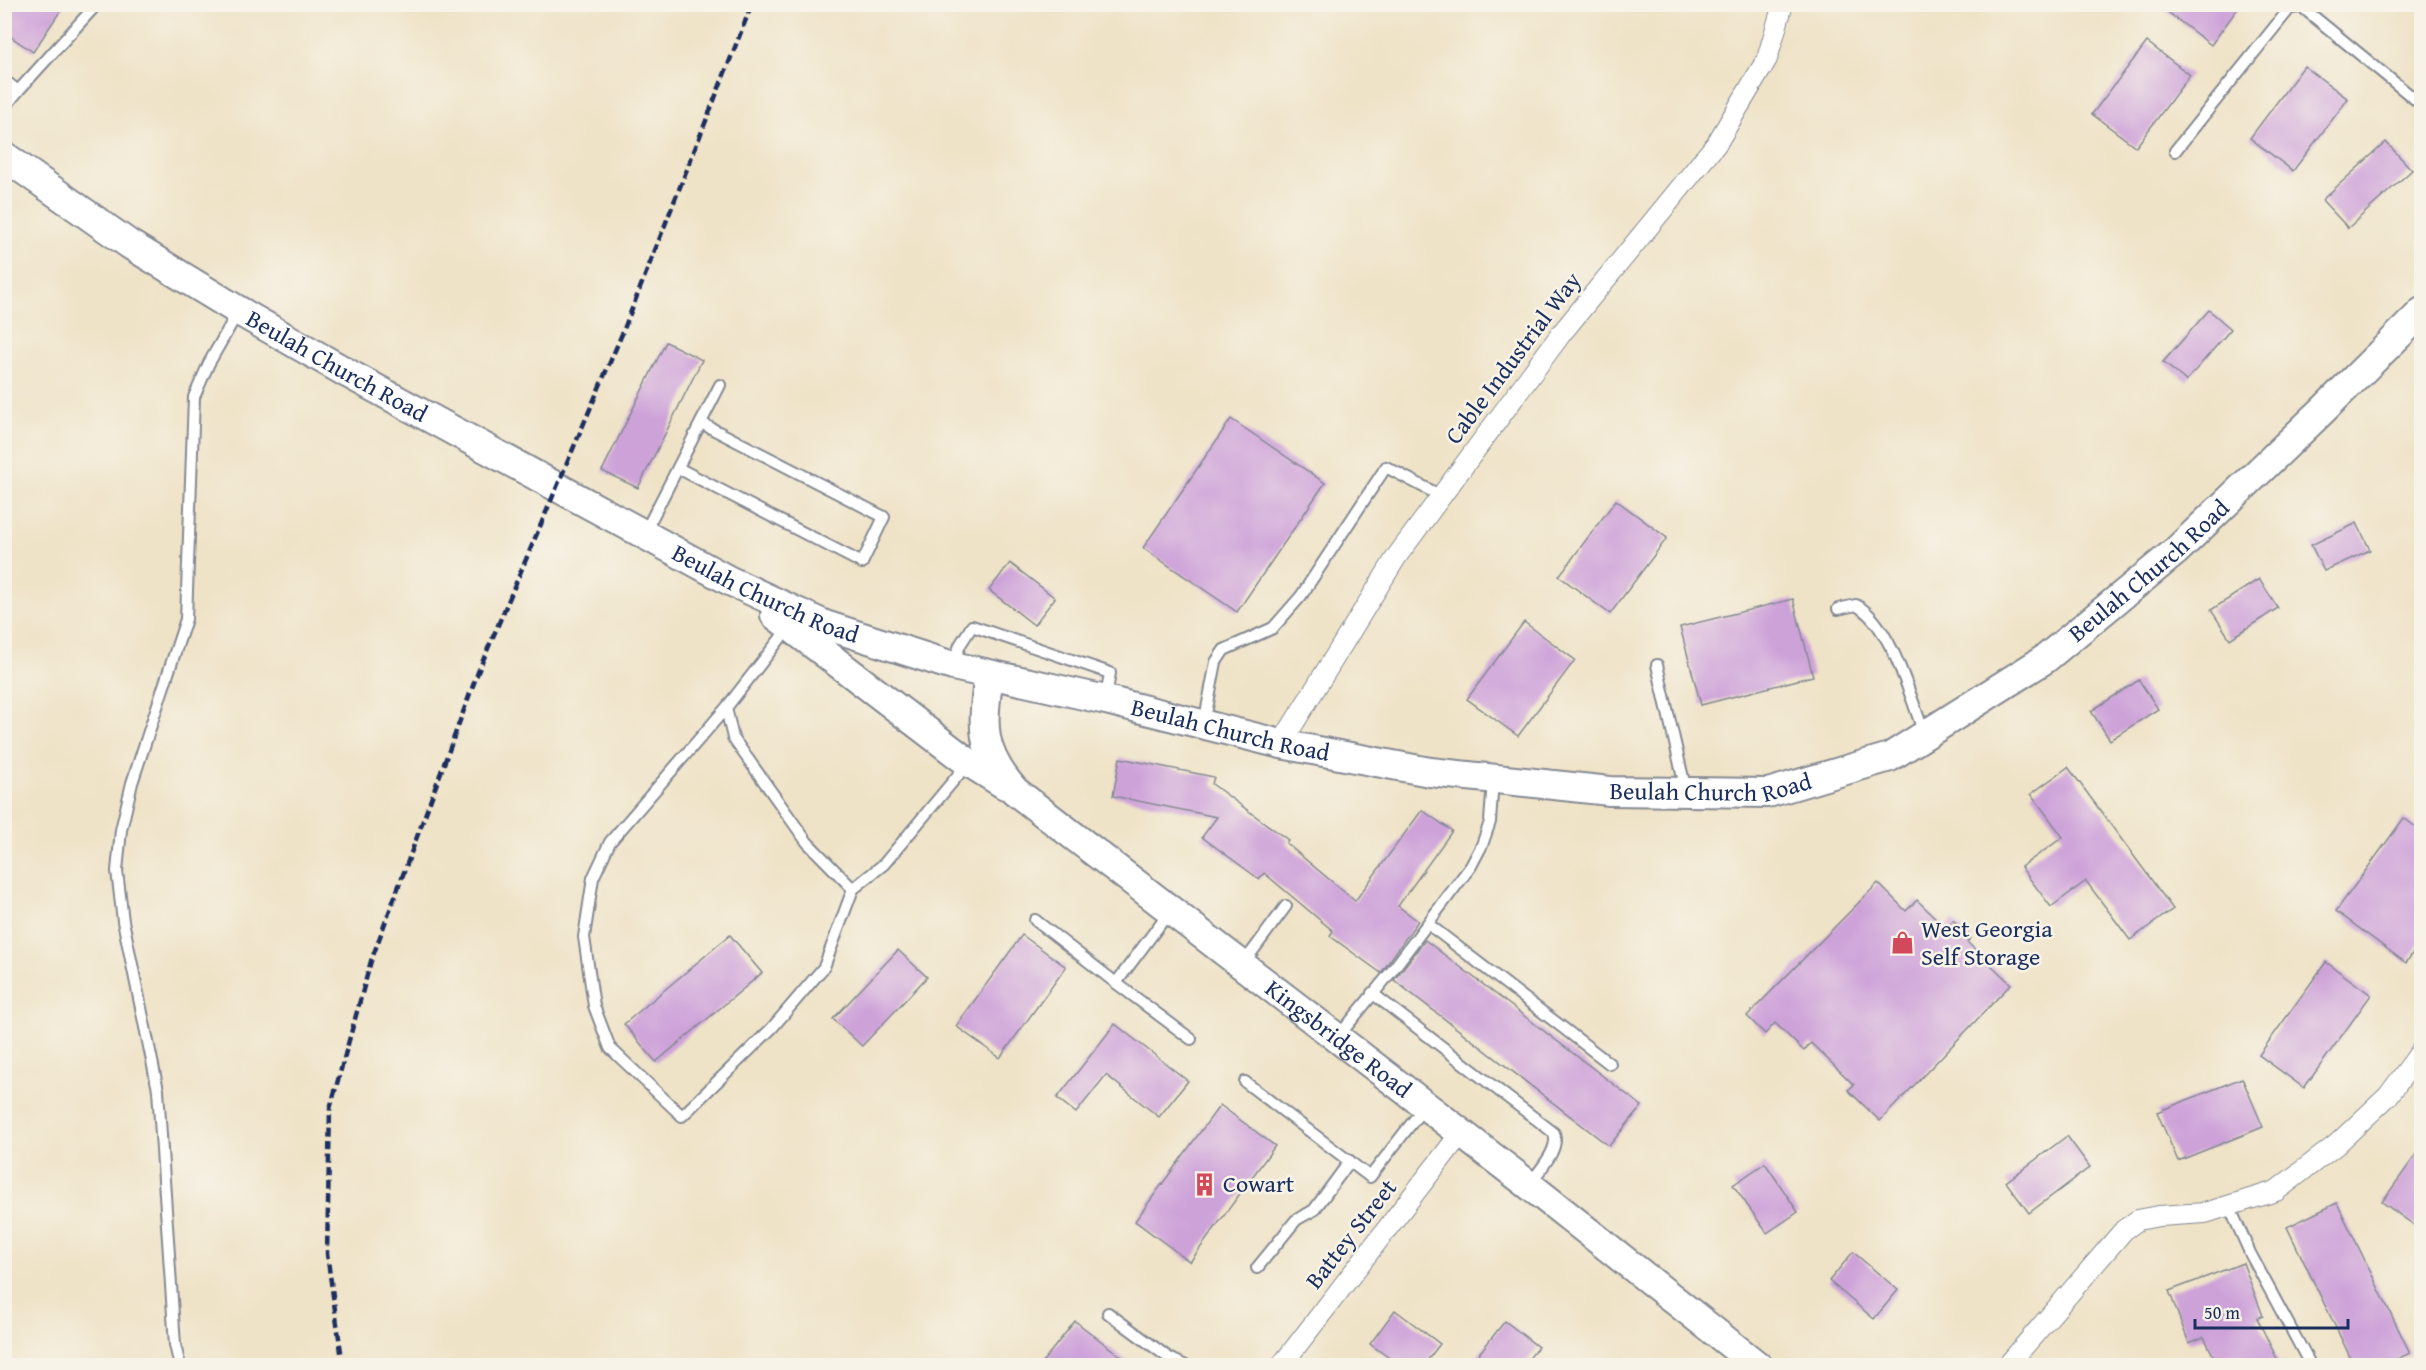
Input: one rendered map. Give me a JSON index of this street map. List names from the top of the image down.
{
  "streets": {
    "street": [
      "Cable Industrial Way",
      "Beulah Church Road",
      "Kingsbridge Road",
      "Battey Street"
    ]
  },
  "crossings": [
    ["Cable Industrial Way", "Beulah Church Road"],
    ["Beulah Church Road", "Kingsbridge Road"],
    ["Kingsbridge Road", "Battey Street"]
  ],
  "places": {
    "shop": ["West Georgia Self Storage"],
    "building": ["Cowart"]
  },
  "scale_bar": "50 m"
}
